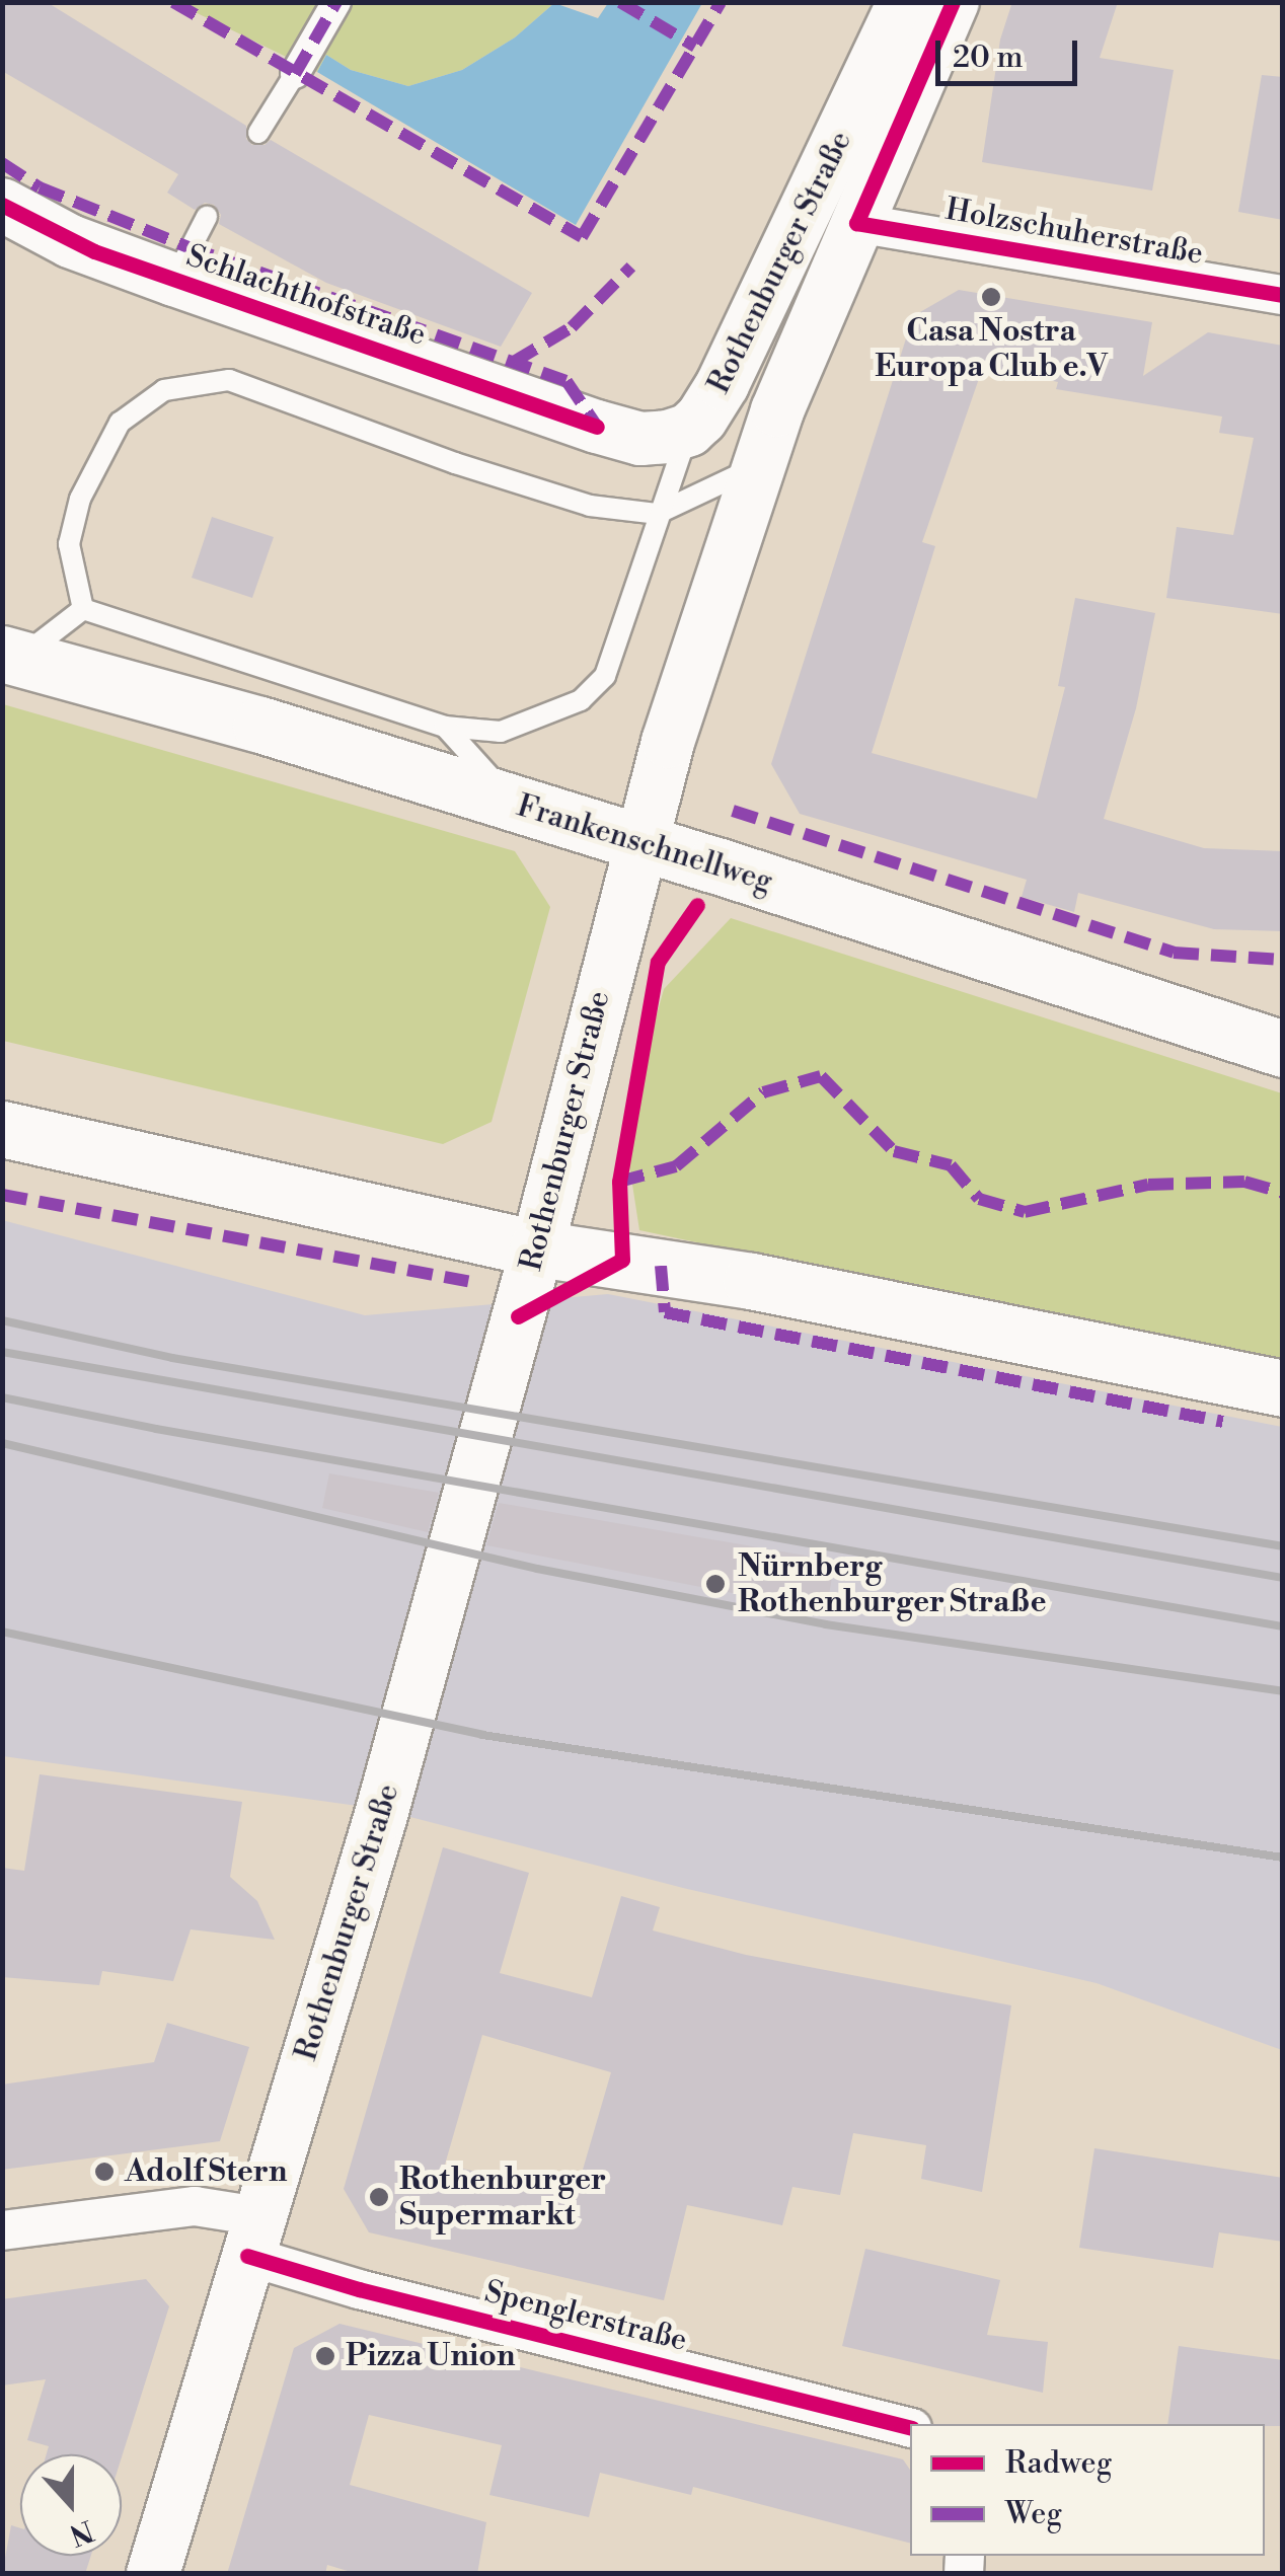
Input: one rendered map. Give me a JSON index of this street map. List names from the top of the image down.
{
  "streets": {
    "main road": ["Rothenburger Straße", "Schlachthofstraße", "Frankenschnellweg"],
    "street": ["Holzschuherstraße", "Spenglerstraße"]
  },
  "crossings": [
    ["Holzschuherstraße", "Rothenburger Straße"],
    ["Rothenburger Straße", "Schlachthofstraße"],
    ["Rothenburger Straße", "Frankenschnellweg"],
    ["Rothenburger Straße", "Spenglerstraße"]
  ],
  "places": [
    "Casa Nostra Europa Club e.V",
    "Nürnberg Rothenburger Straße",
    "Adolf Stern",
    "Rothenburger Supermarkt",
    "Pizza Union"
  ],
  "legend": ["Radweg", "Weg"],
  "scale_bar": "20 m",
  "north": "bottom"
}
